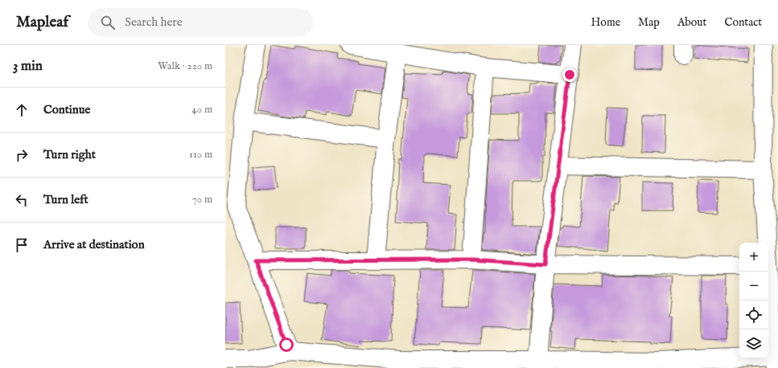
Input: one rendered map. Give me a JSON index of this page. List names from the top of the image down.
{
  "page": {
    "header": "Mapleaf",
    "search": "Search here",
    "nav": [
      "Home",
      "Map",
      "About",
      "Contact"
    ],
    "heading": ["3 min", "Walk · 220 m"],
    "list": [
      ["Continue", "40 m"],
      ["Turn right", "110 m"],
      ["Turn left", "70 m"],
      "Arrive at destination"
    ],
    "map_buttons": ["+", "−"]
  }
}
